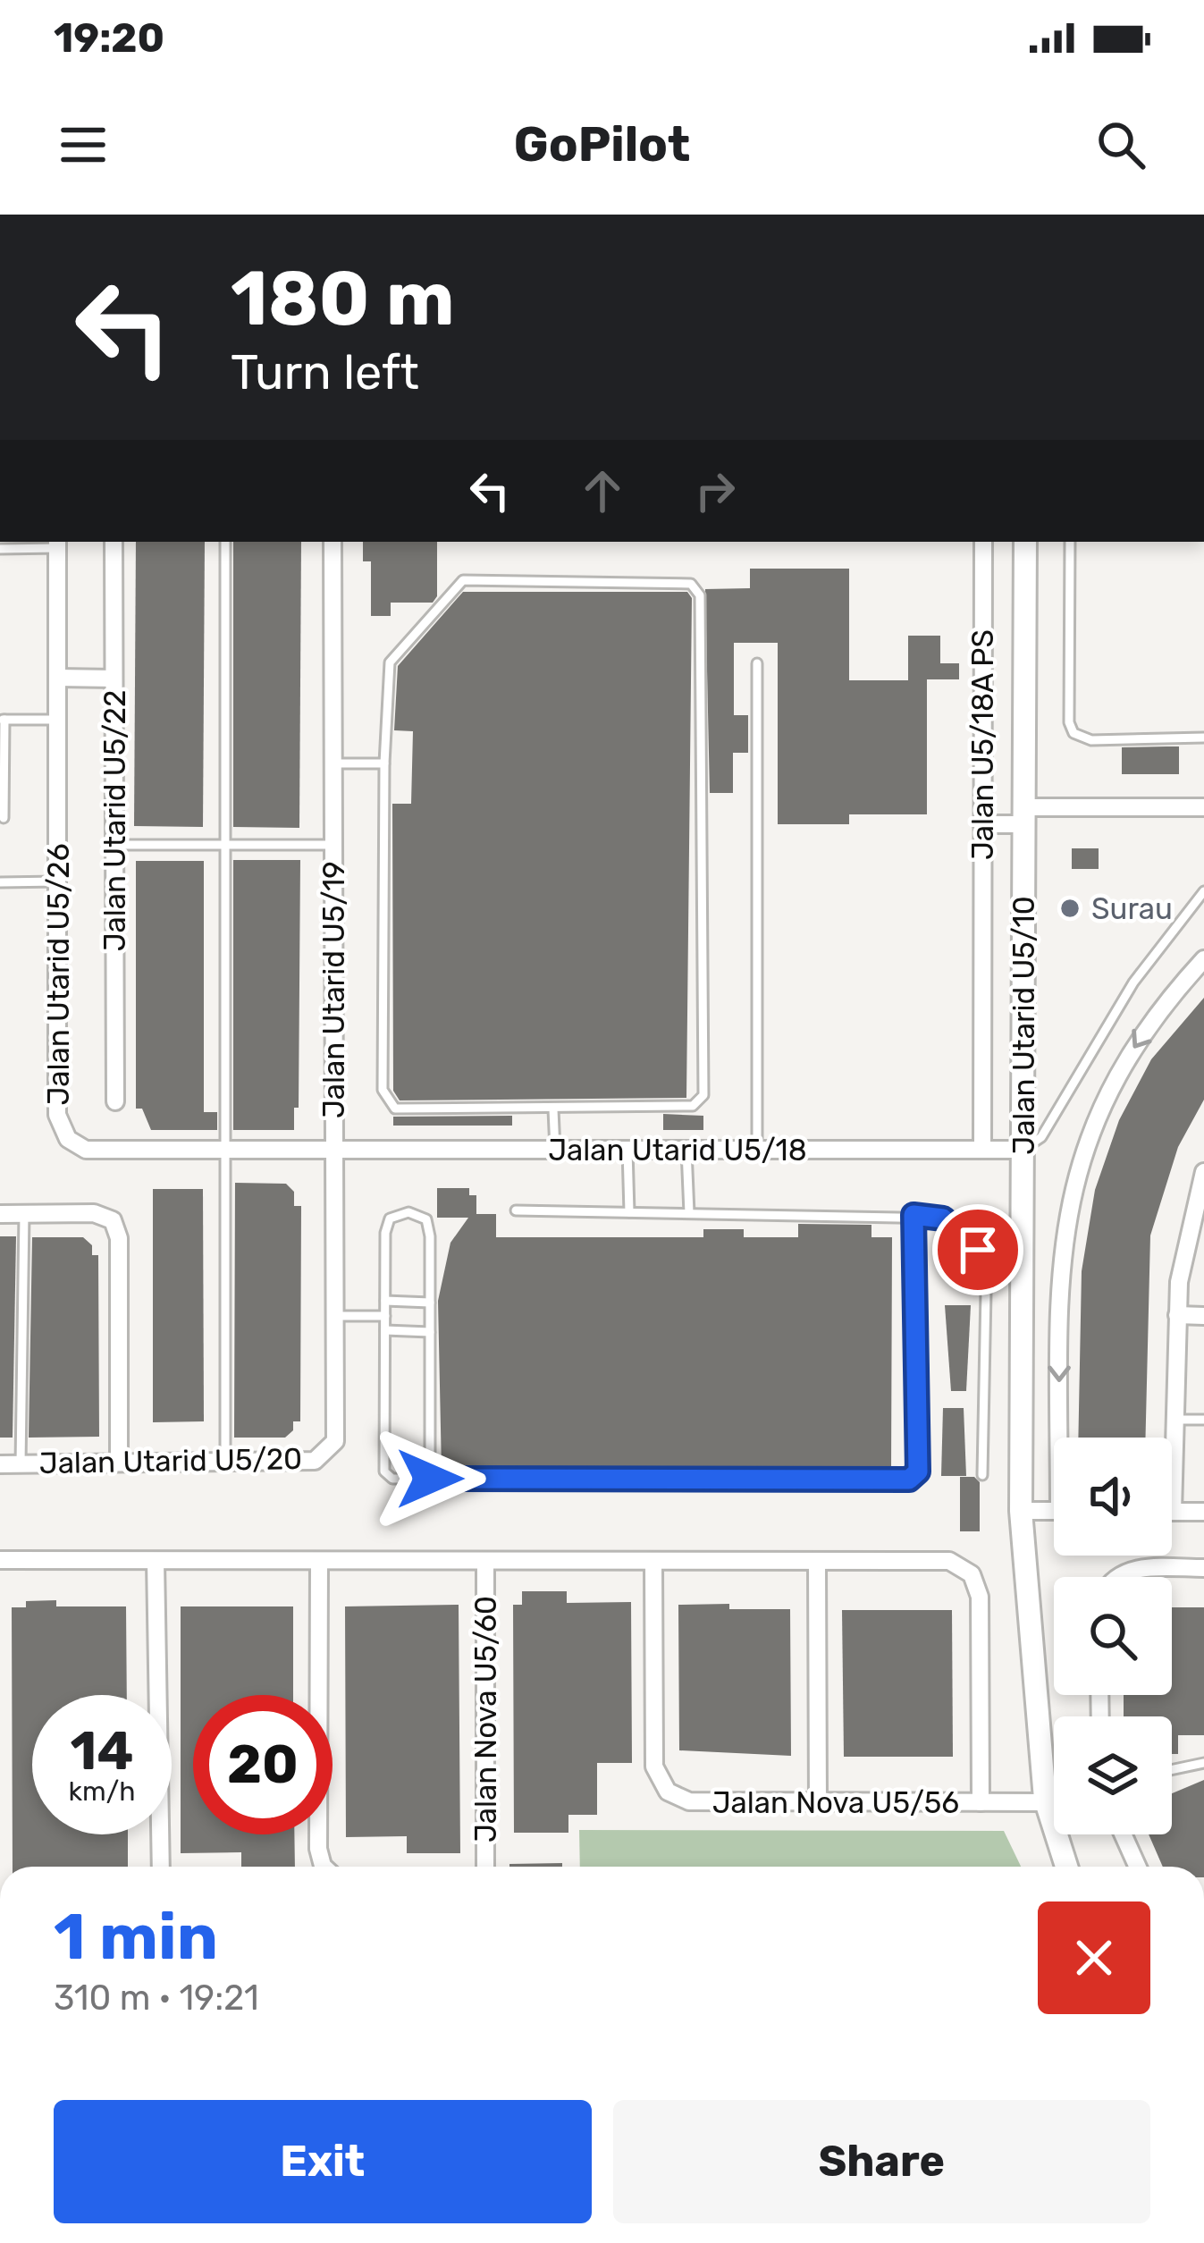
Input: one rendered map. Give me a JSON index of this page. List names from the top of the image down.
{
  "streets": {
    "street": [
      "Jalan U5/18A PS",
      "Jalan Utarid U5/22",
      "Jalan Utarid U5/26",
      "Jalan Utarid U5/19",
      "Jalan Utarid U5/10",
      "Jalan Utarid U5/18",
      "Jalan Utarid U5/20",
      "Jalan Nova U5/60",
      "Jalan Nova U5/56"
    ]
  },
  "crossings": [
    ["Jalan U5/18A PS", "Jalan Utarid U5/18"],
    ["Jalan Utarid U5/26", "Jalan Utarid U5/19"],
    ["Jalan Utarid U5/26", "Jalan Utarid U5/18"],
    ["Jalan Utarid U5/19", "Jalan Utarid U5/18"],
    ["Jalan Utarid U5/19", "Jalan Utarid U5/20"],
    ["Jalan Utarid U5/10", "Jalan Utarid U5/18"],
    ["Jalan Utarid U5/10", "Jalan Nova U5/56"]
  ],
  "places": ["Surau"],
  "page": {
    "status": "19:20",
    "header": "GoPilot",
    "turn": ["180 m", "Turn left"],
    "speed": "14 km/h",
    "limit": "20",
    "heading": ["1 min", "310 m · 19:21"],
    "buttons": ["Exit", "Share"]
  }
}
